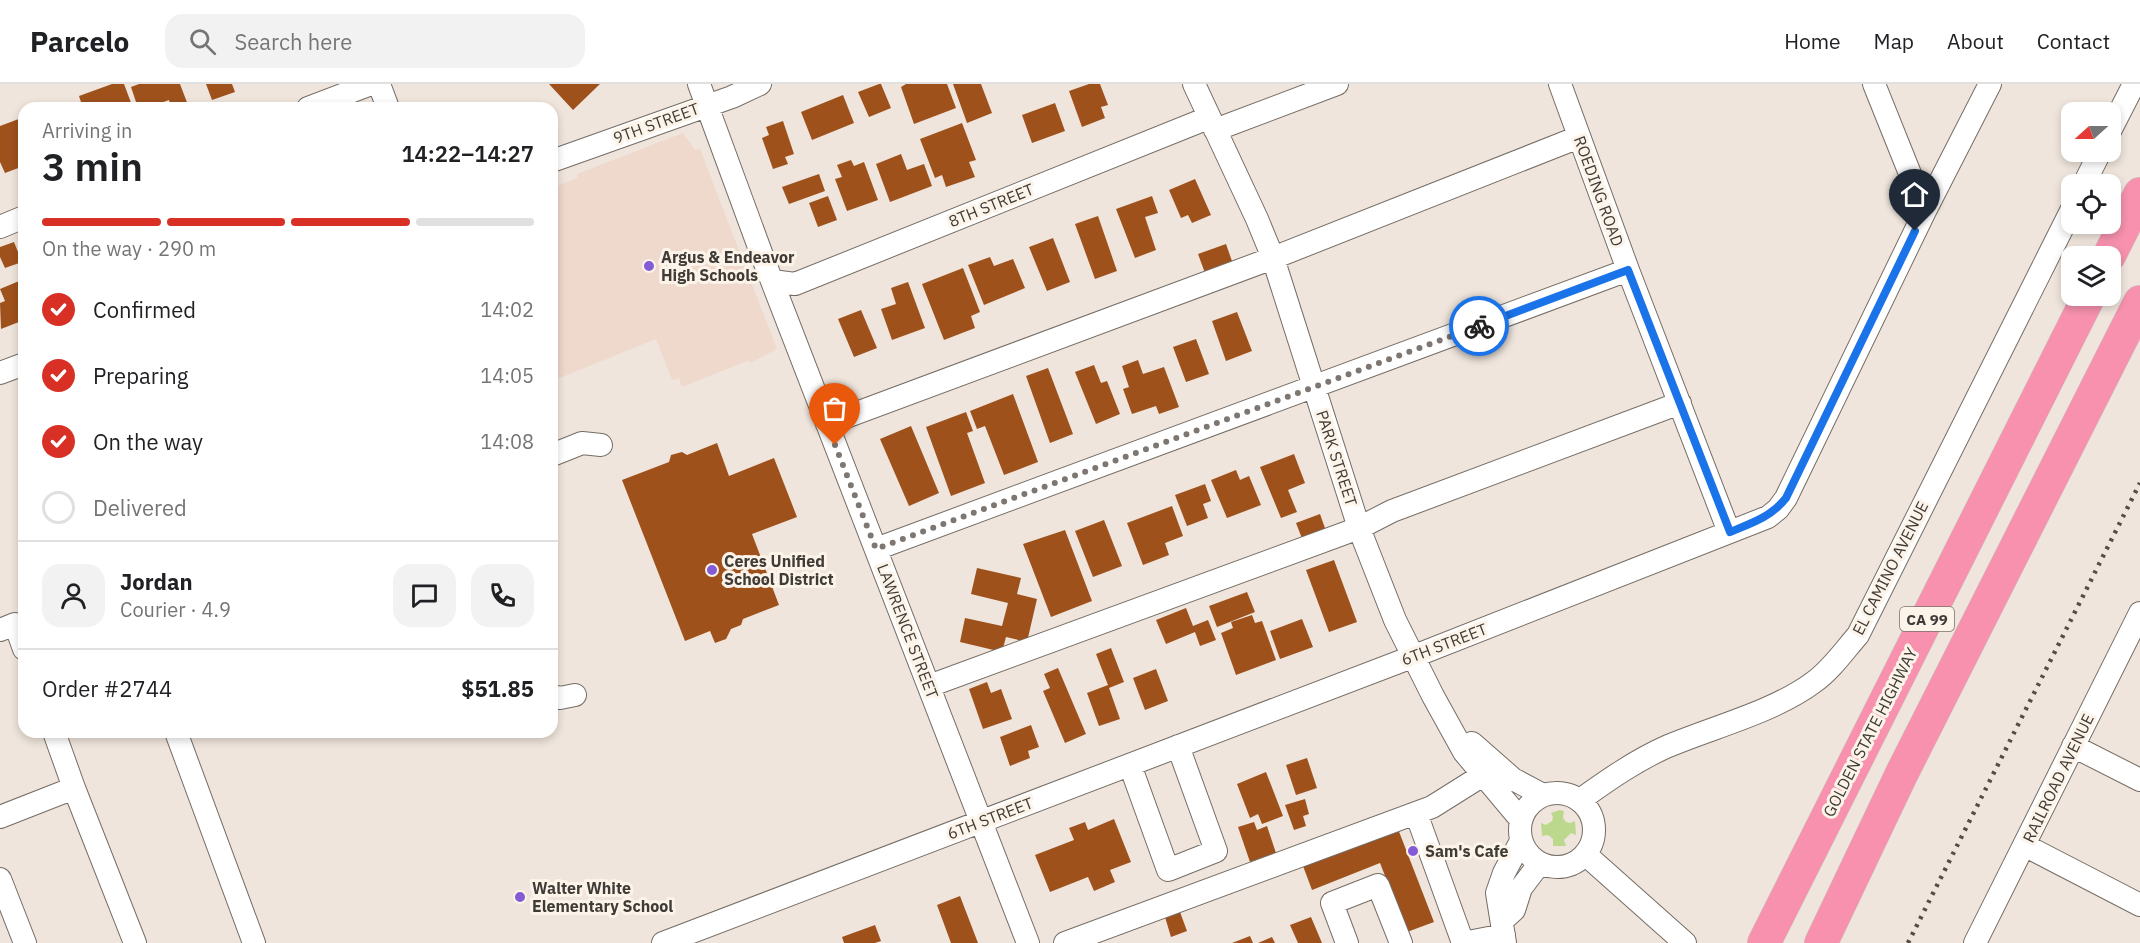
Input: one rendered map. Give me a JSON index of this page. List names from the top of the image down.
{
  "streets": {
    "highway": ["CA 99", "GOLDEN STATE HIGHWAY"],
    "street": [
      "9TH STREET",
      "ROEDING ROAD",
      "8TH STREET",
      "PARK STREET",
      "EL CAMINO AVENUE",
      "LAWRENCE STREET",
      "6TH STREET",
      "RAILROAD AVENUE"
    ]
  },
  "crossings": [
    ["9TH STREET", "LAWRENCE STREET"],
    ["ROEDING ROAD", "6TH STREET"],
    ["8TH STREET", "PARK STREET"],
    ["8TH STREET", "LAWRENCE STREET"],
    ["PARK STREET", "EL CAMINO AVENUE"],
    ["PARK STREET", "6TH STREET"],
    ["LAWRENCE STREET", "6TH STREET"]
  ],
  "places": [
    "Argus & Endeavor High Schools",
    "Ceres Unified School District",
    "Sam's Cafe",
    "Walter White Elementary School"
  ],
  "north": "left",
  "page": {
    "header": "Parcelo",
    "search": "Search here",
    "nav": [
      "Home",
      "Map",
      "About",
      "Contact"
    ],
    "heading": ["3 min", "Arriving in", "14:22–14:27"],
    "panel": [
      "Jordan",
      "Courier · 4.9",
      "Order #2744",
      "$51.85"
    ],
    "bar": "On the way · 290 m",
    "list": [
      ["Confirmed", "14:02"],
      ["Preparing", "14:05"],
      ["On the way", "14:08"],
      "Delivered"
    ]
  }
}
